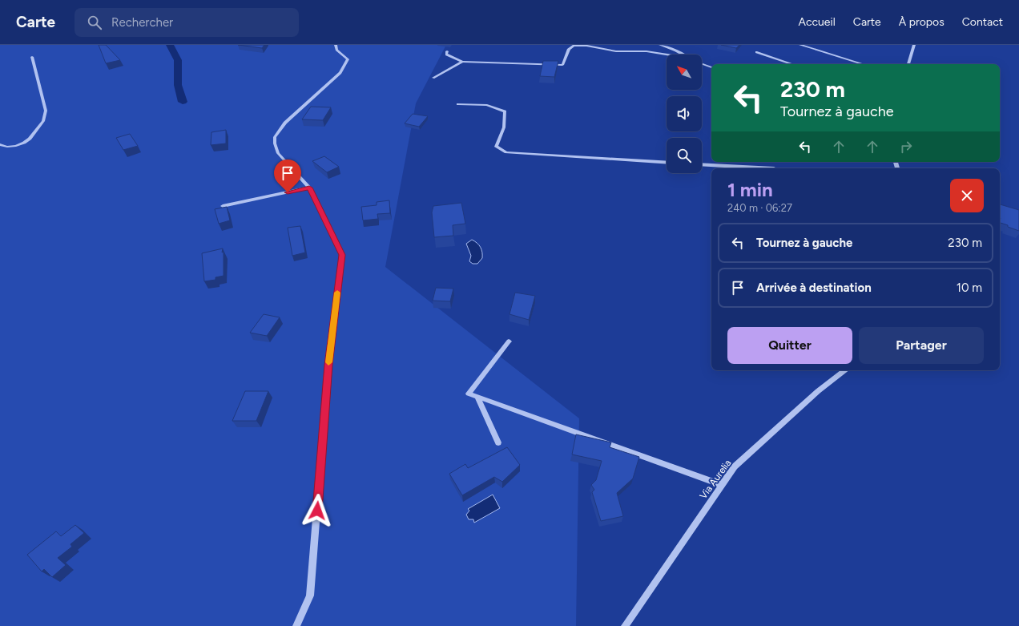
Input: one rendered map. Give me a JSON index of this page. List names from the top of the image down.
{
  "streets": {
    "street": ["Via Aurelia"]
  },
  "north": "top left",
  "page": {
    "header": "Carte",
    "search": "Rechercher",
    "nav": [
      "Accueil",
      "Carte",
      "À propos",
      "Contact"
    ],
    "turn": ["230 m", "Tournez à gauche"],
    "heading": ["1 min", "240 m · 06:27"],
    "list": [
      {
        "name": "Tournez à gauche",
        "value": "230 m"
      },
      {
        "name": "Arrivée à destination",
        "value": "10 m"
      }
    ],
    "buttons": ["Quitter", "Partager"]
  }
}
